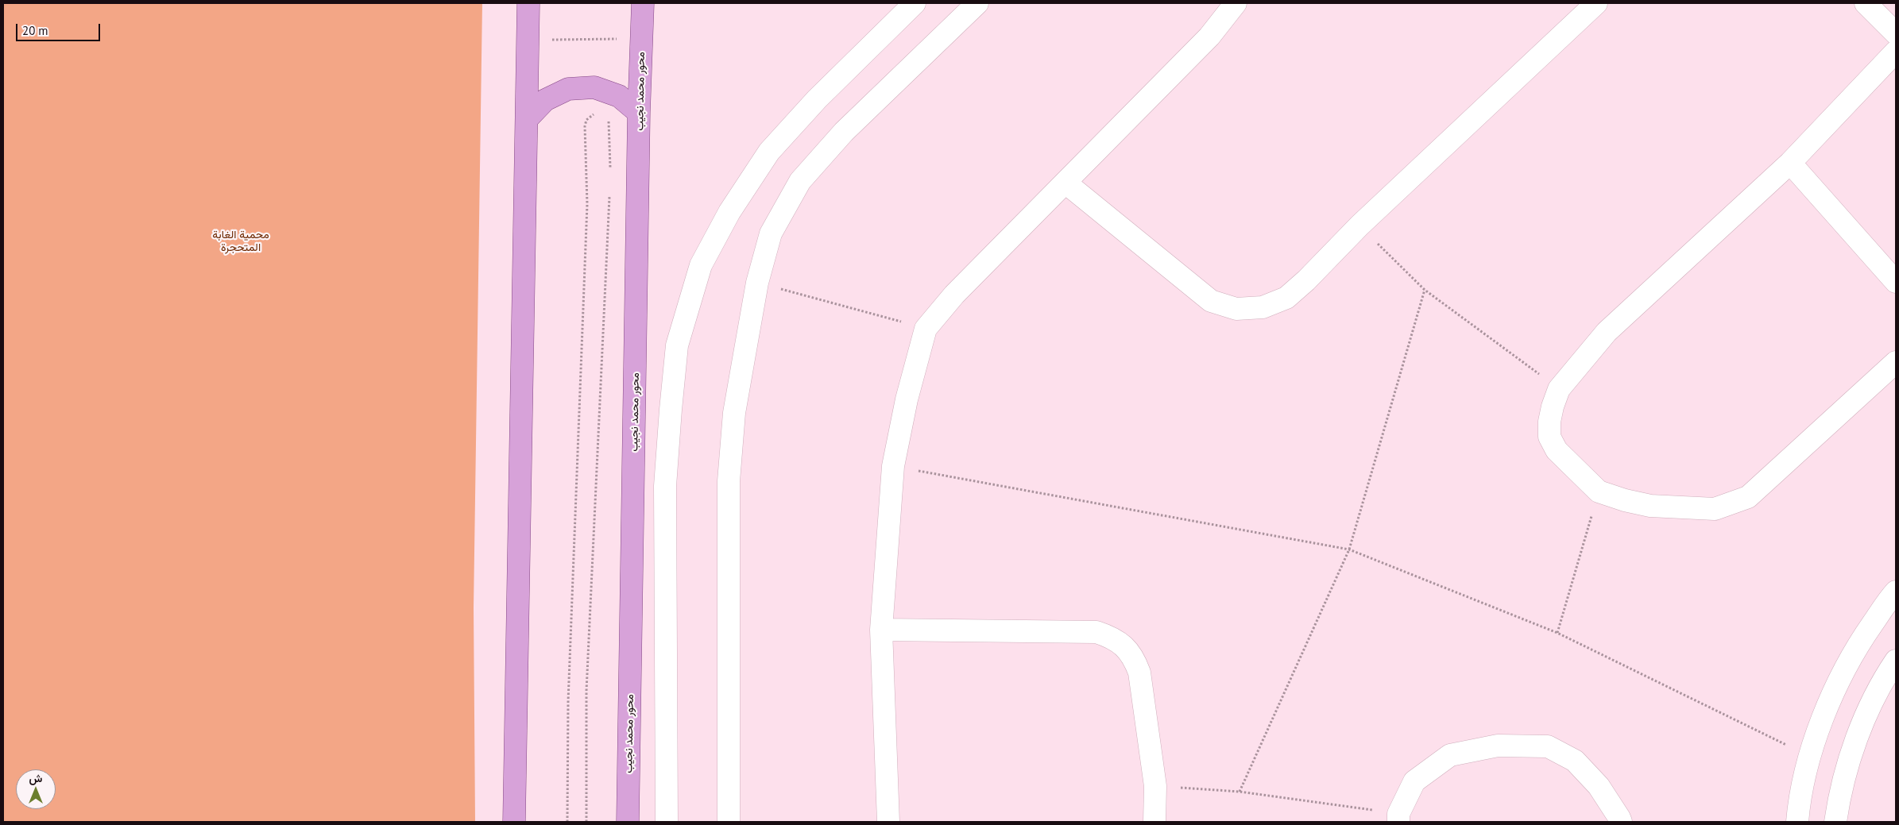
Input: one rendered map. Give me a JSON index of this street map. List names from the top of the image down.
{
  "streets": {
    "main road": ["محور محمد نجيب"]
  },
  "parks": ["محمية الغابة المتحجرة"],
  "scale_bar": "20 m",
  "north": "top"
}
